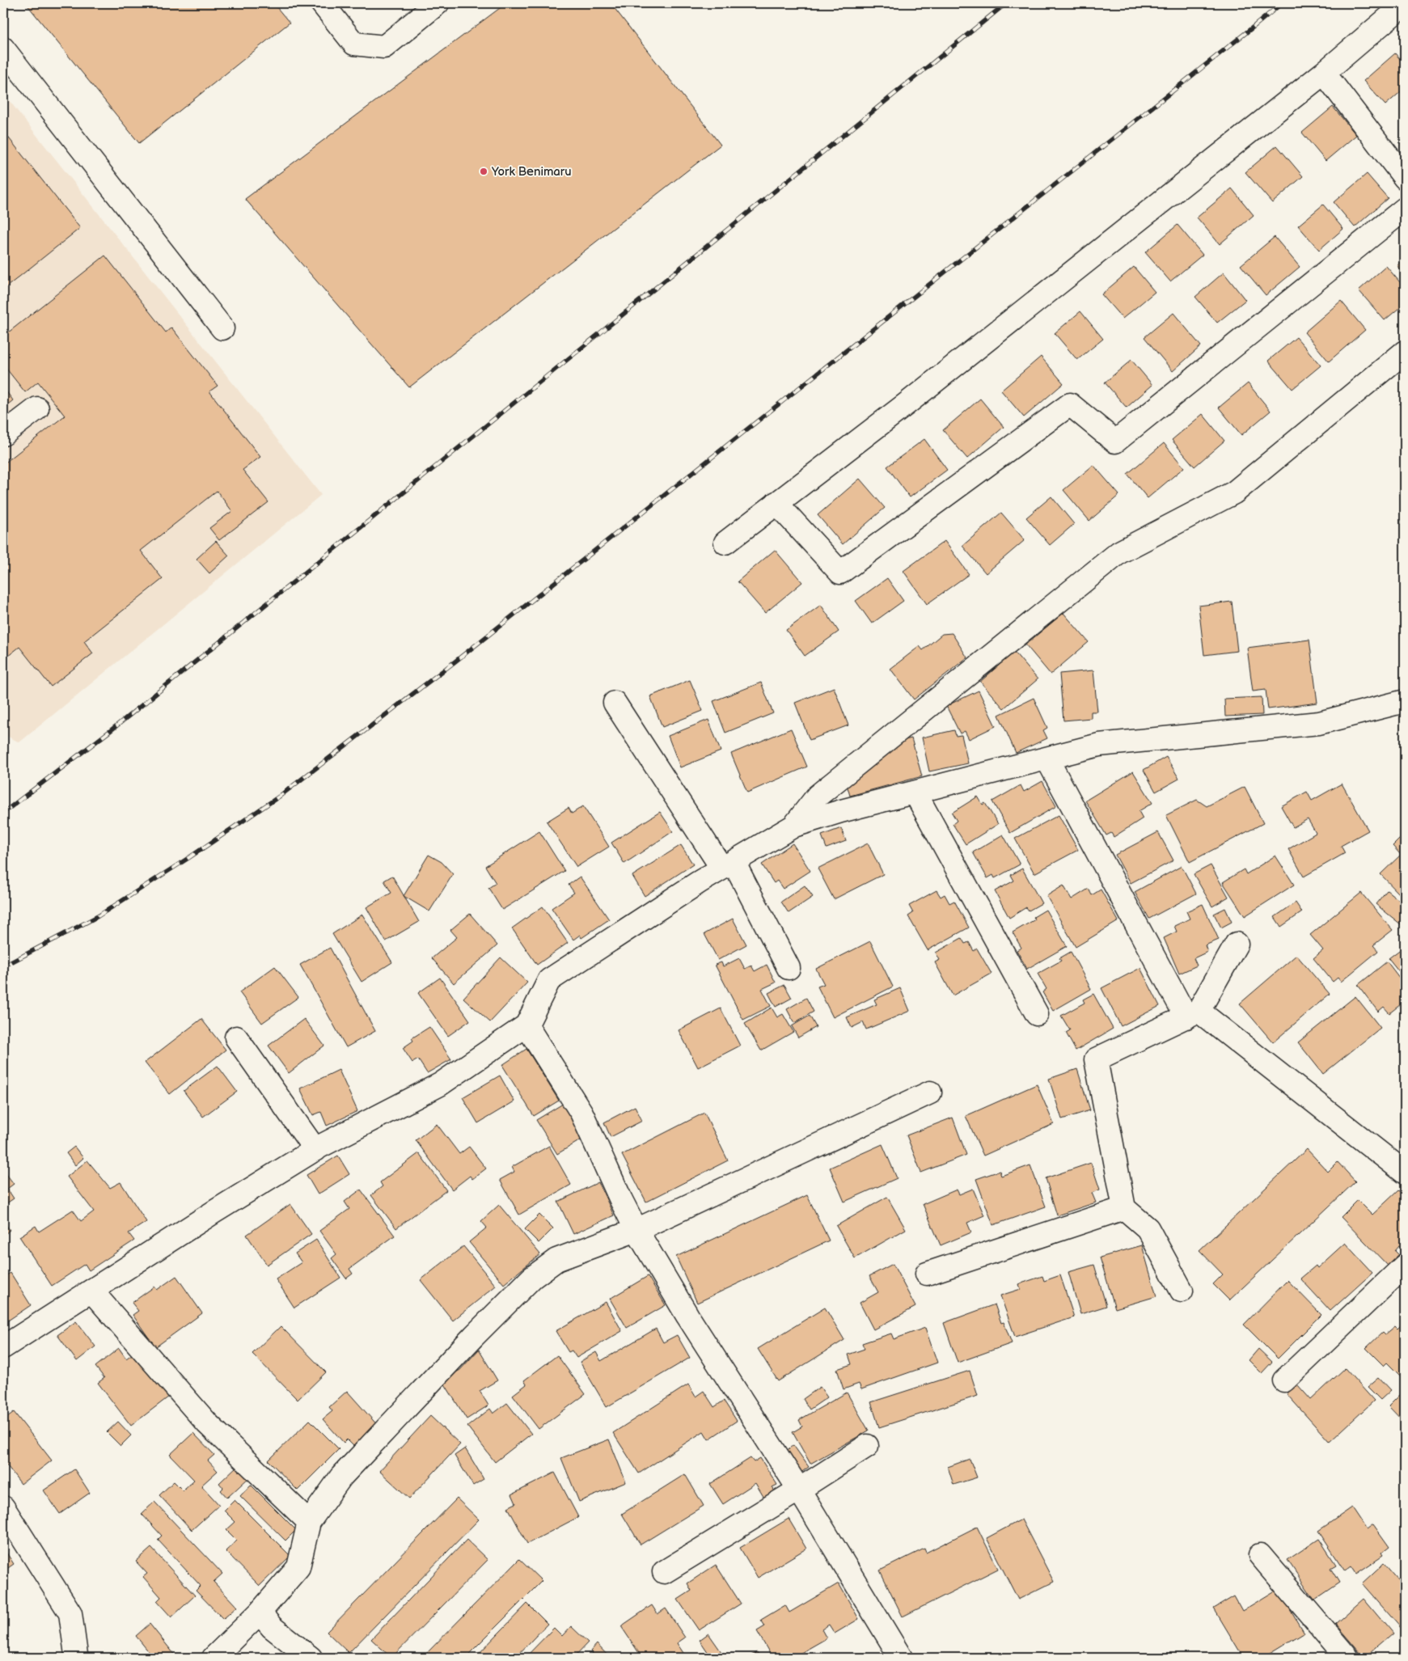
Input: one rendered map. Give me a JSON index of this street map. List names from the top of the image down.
{
  "places": ["York Benimaru"]
}
